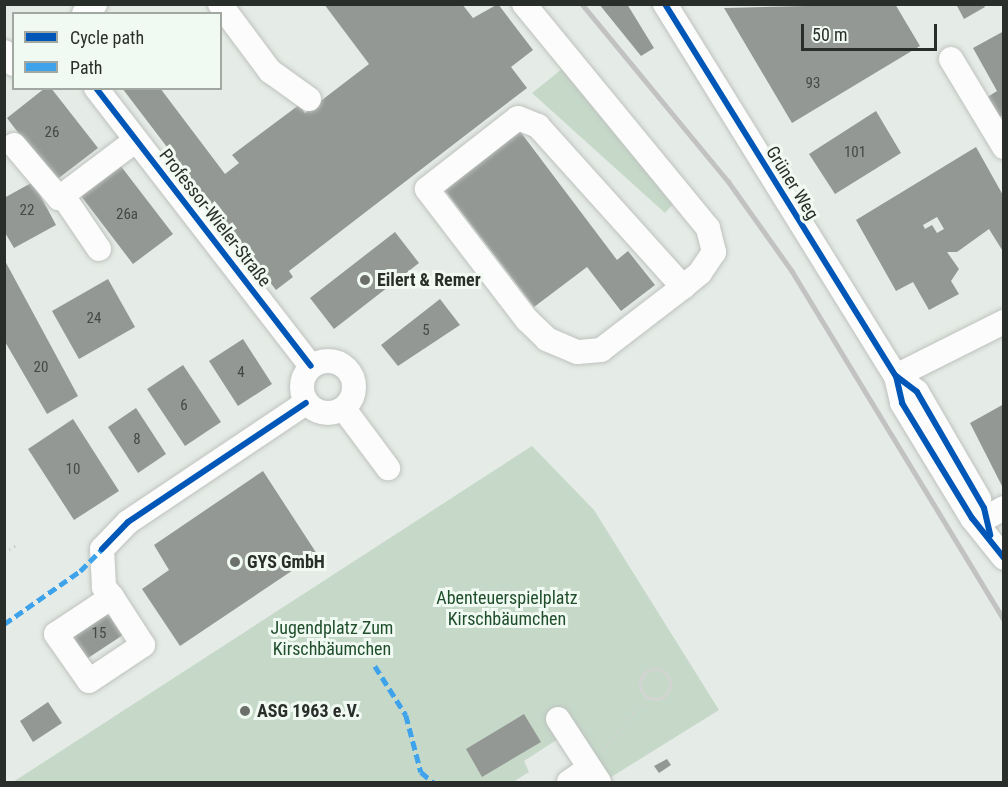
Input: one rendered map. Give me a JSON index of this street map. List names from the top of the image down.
{
  "streets": {
    "street": ["Grüner Weg", "Professor-Wieler-Straße"]
  },
  "parks": ["Abenteuerspielplatz Kirschbäumchen", "Jugendplatz Zum Kirschbäumchen"],
  "places": ["Eilert & Remer", "GYS GmbH", "ASG 1963 e.V."],
  "house_numbers": [
    "93",
    "26",
    "101",
    "22",
    "26a",
    "24",
    "5",
    "20",
    "4",
    "6",
    "8",
    "10",
    "15"
  ],
  "legend": ["Cycle path", "Path"],
  "scale_bar": "50 m"
}
